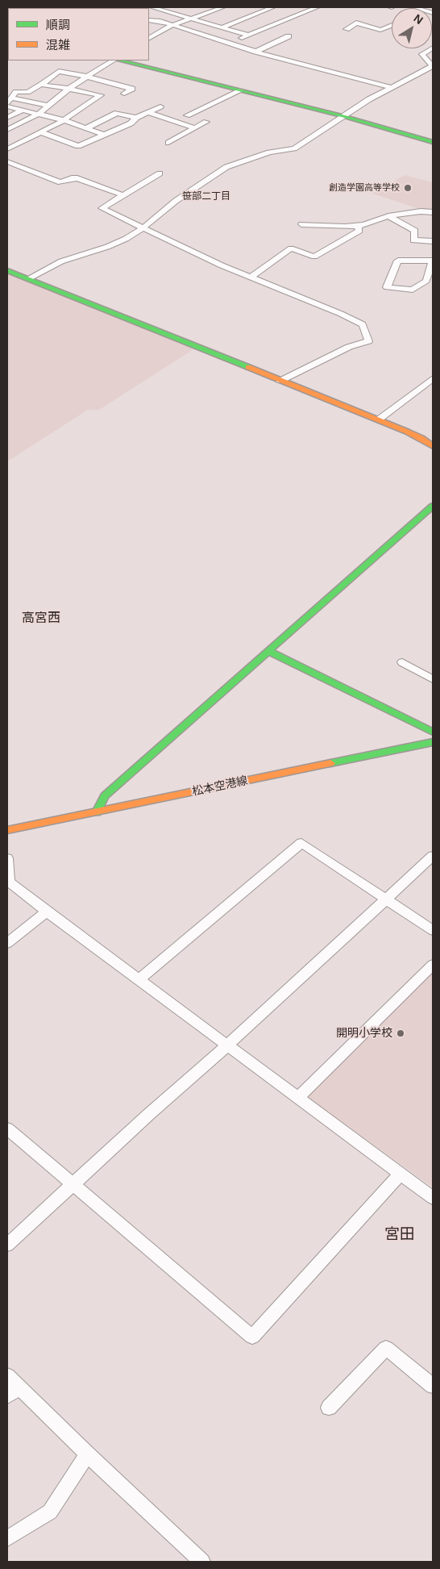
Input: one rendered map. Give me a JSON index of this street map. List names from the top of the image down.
{
  "streets": {
    "street": ["松本空港線"]
  },
  "districts": ["笹部二丁目", "高宮西", "宮田"],
  "places": ["創造学園高等学校", "開明小学校"],
  "legend": ["順調", "混雑"],
  "north": "top right"
}
